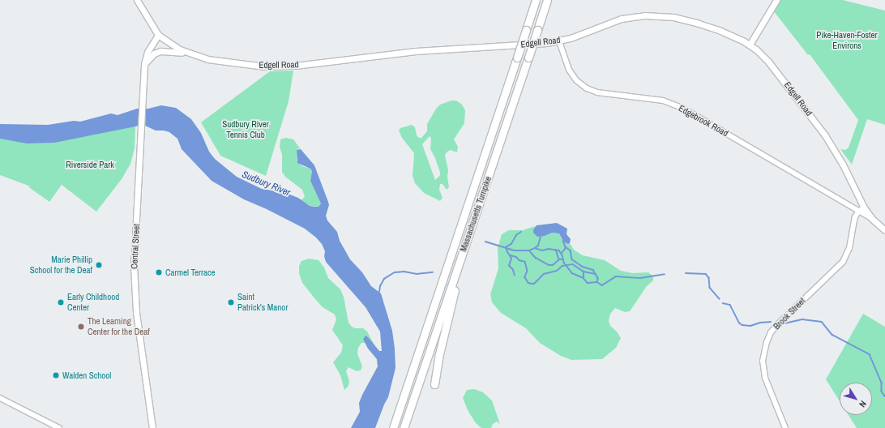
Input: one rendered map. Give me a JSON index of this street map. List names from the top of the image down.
{
  "streets": {
    "highway": ["Massachusetts Turnpike"],
    "main road": ["Edgell Road", "Central Street"],
    "street": ["Edgebrook Road", "Brook Street"]
  },
  "crossings": [
    ["Edgell Road", "Edgebrook Road"],
    ["Edgell Road", "Central Street"],
    ["Edgebrook Road", "Brook Street"]
  ],
  "water": ["Sudbury River"],
  "parks": ["Pike-Haven-Foster Environs", "Sudbury River Tennis Club", "Riverside Park"],
  "places": [
    "Marie Phillip School for the Deaf",
    "Carmel Terrace",
    "Early Childhood Center",
    "Saint Patrick's Manor",
    "The Learning Center for the Deaf",
    "Walden School"
  ],
  "north": "bottom right"
}
